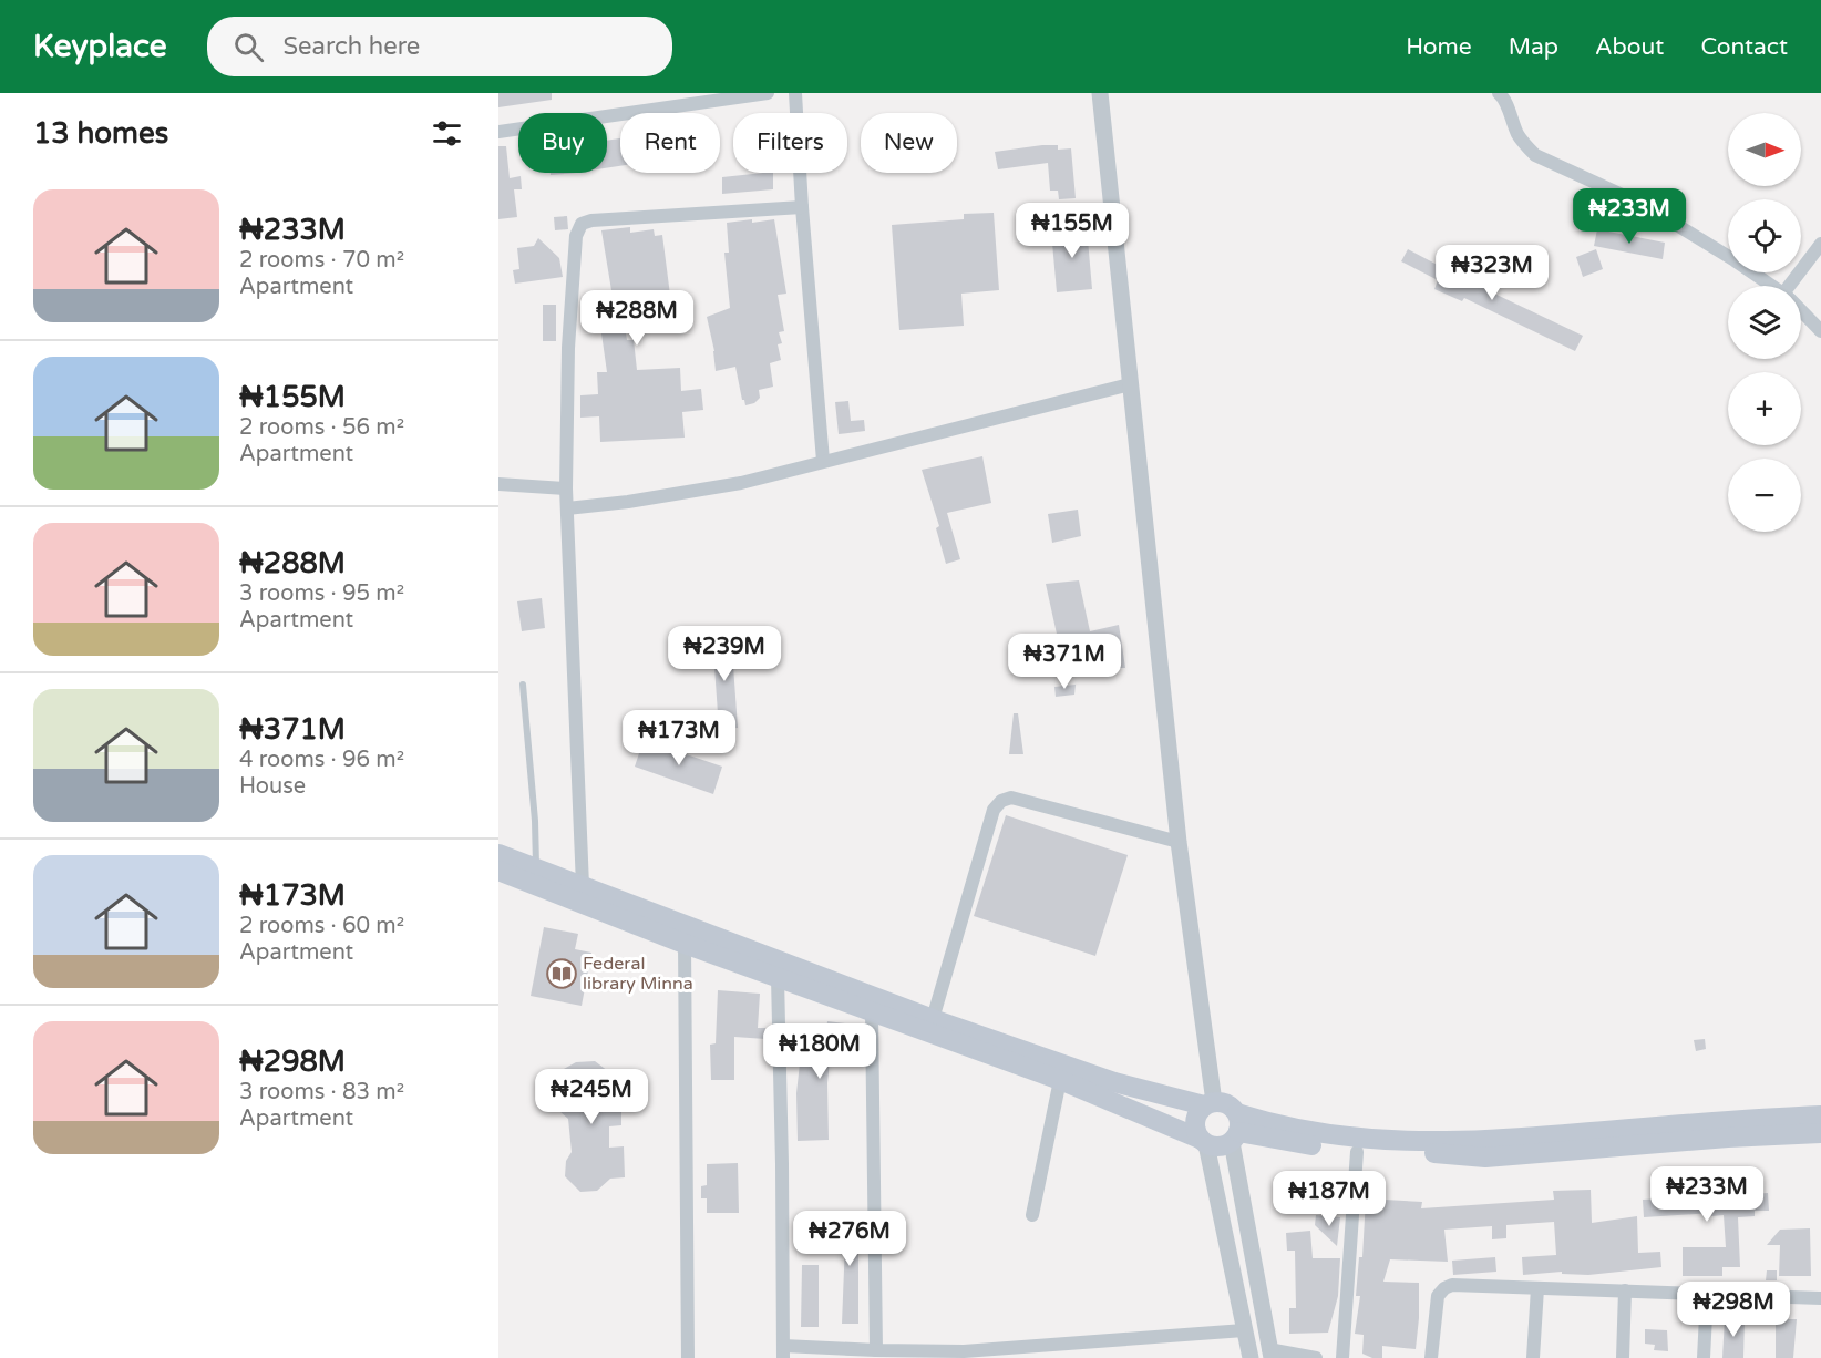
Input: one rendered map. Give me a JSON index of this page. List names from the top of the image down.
{
  "places": {
    "library": ["Federal library Minna"]
  },
  "north": "right",
  "page": {
    "header": "Keyplace",
    "search": "Search here",
    "nav": [
      "Home",
      "Map",
      "About",
      "Contact"
    ],
    "heading": "13 homes",
    "map_buttons": ["+", "−"],
    "chip": [
      "Buy",
      "Rent",
      "Filters",
      "New"
    ],
    "list": [
      {
        "name": "₦233M",
        "note": "2 rooms · 70 m² · Apartment"
      },
      {
        "name": "₦155M",
        "note": "2 rooms · 56 m² · Apartment"
      },
      {
        "name": "₦288M",
        "note": "3 rooms · 95 m² · Apartment"
      },
      {
        "name": "₦371M",
        "note": "4 rooms · 96 m² · House"
      },
      {
        "name": "₦173M",
        "note": "2 rooms · 60 m² · Apartment"
      },
      {
        "name": "₦298M",
        "note": "3 rooms · 83 m² · Apartment"
      }
    ],
    "price": [
      "₦233M",
      "₦155M",
      "₦323M",
      "₦288M",
      "₦239M",
      "₦371M",
      "₦173M",
      "₦180M",
      "₦245M",
      "₦233M",
      "₦187M",
      "₦276M",
      "₦298M"
    ]
  }
}
